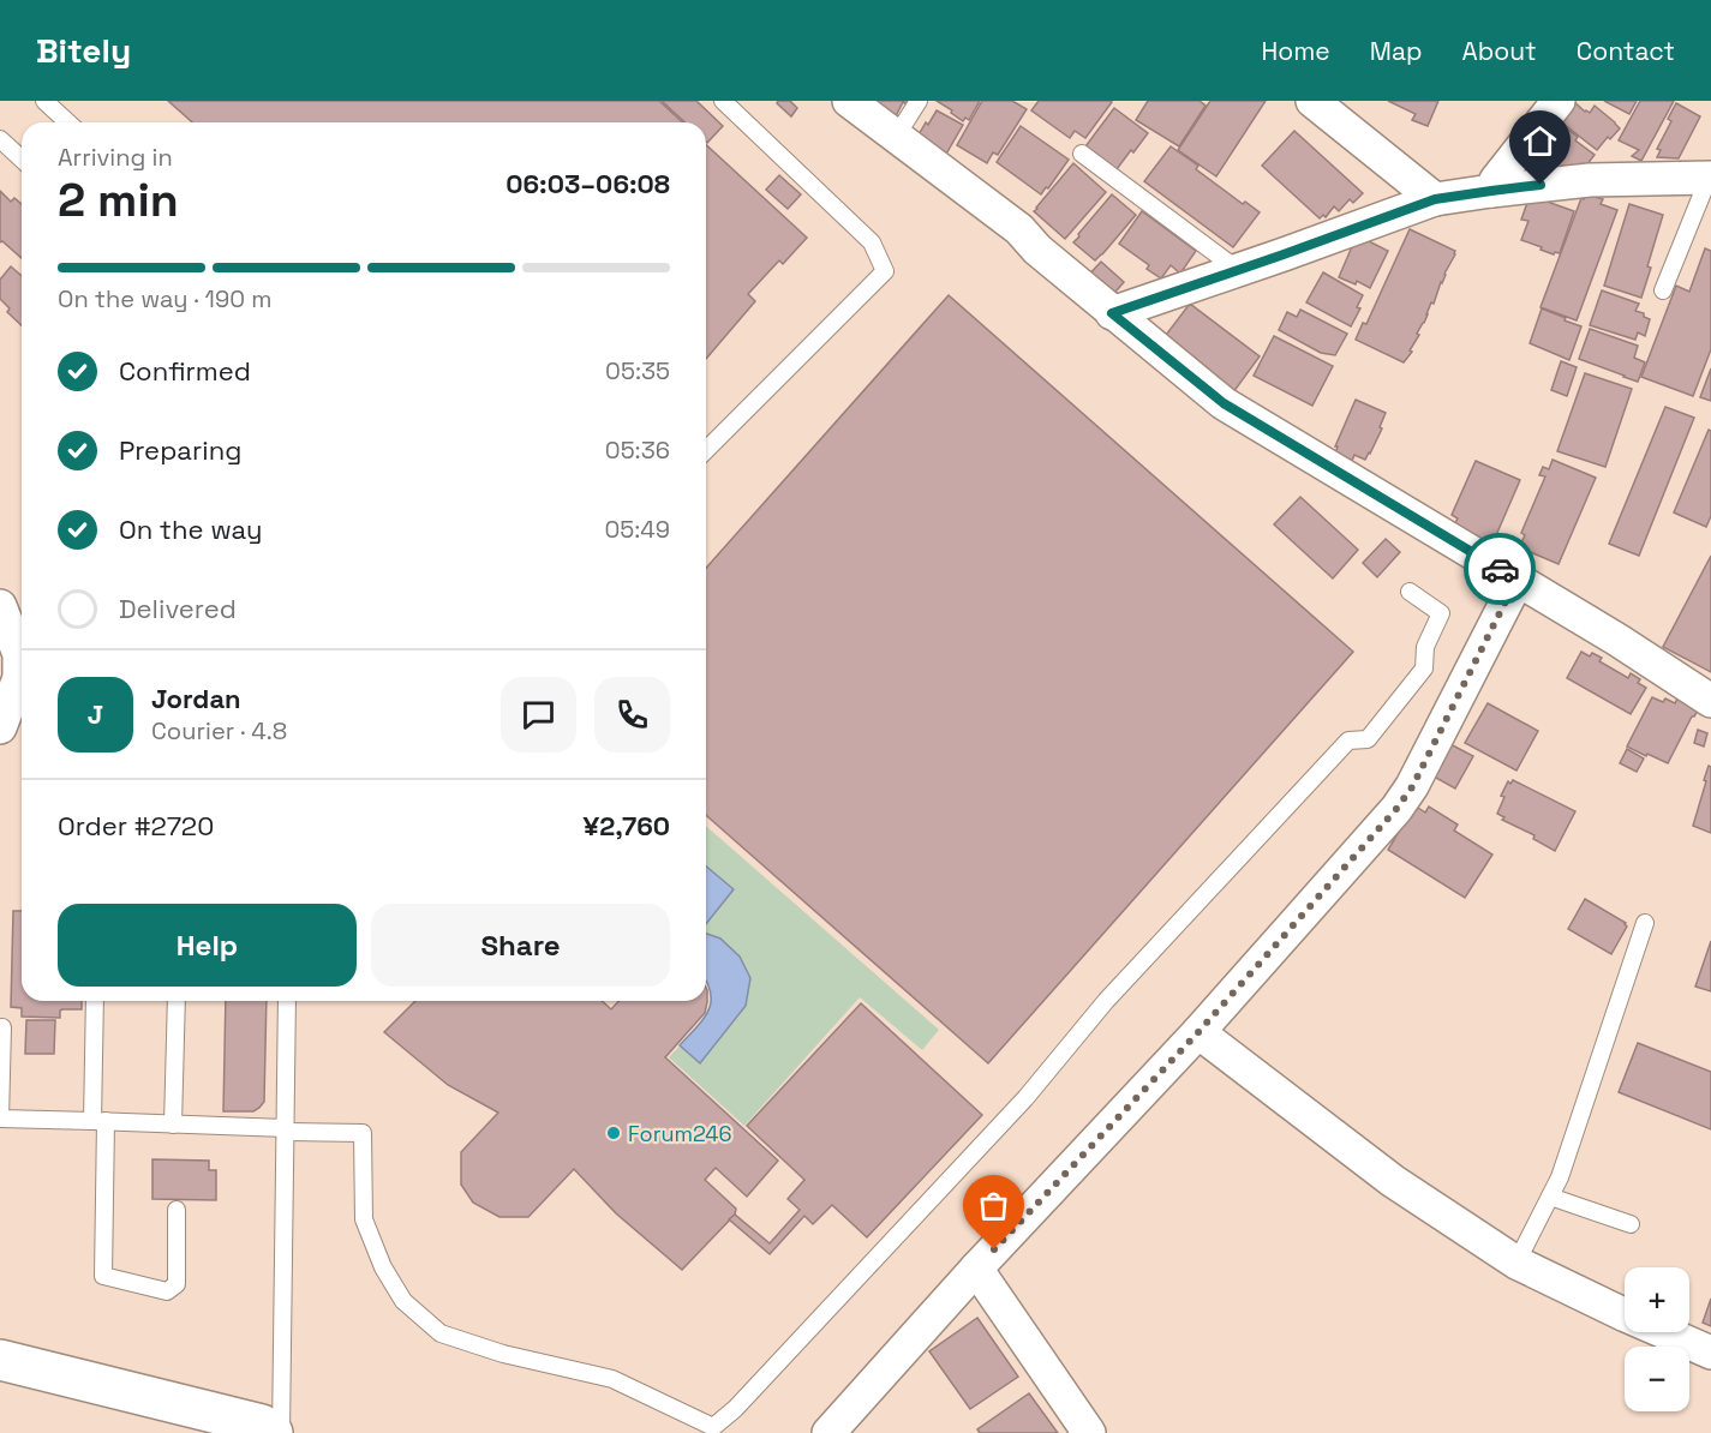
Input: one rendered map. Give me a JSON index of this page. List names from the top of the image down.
{
  "places": ["Forum246"],
  "page": {
    "header": "Bitely",
    "nav": [
      "Home",
      "Map",
      "About",
      "Contact"
    ],
    "heading": ["2 min", "Arriving in", "06:03–06:08"],
    "panel": [
      "Jordan",
      "Courier · 4.8",
      "Order #2720",
      "¥2,760"
    ],
    "bar": "On the way · 190 m",
    "list": [
      ["Confirmed", "05:35"],
      ["Preparing", "05:36"],
      ["On the way", "05:49"],
      "Delivered"
    ],
    "round": "J",
    "buttons": ["Help", "Share"],
    "map_buttons": ["+", "−"]
  }
}
